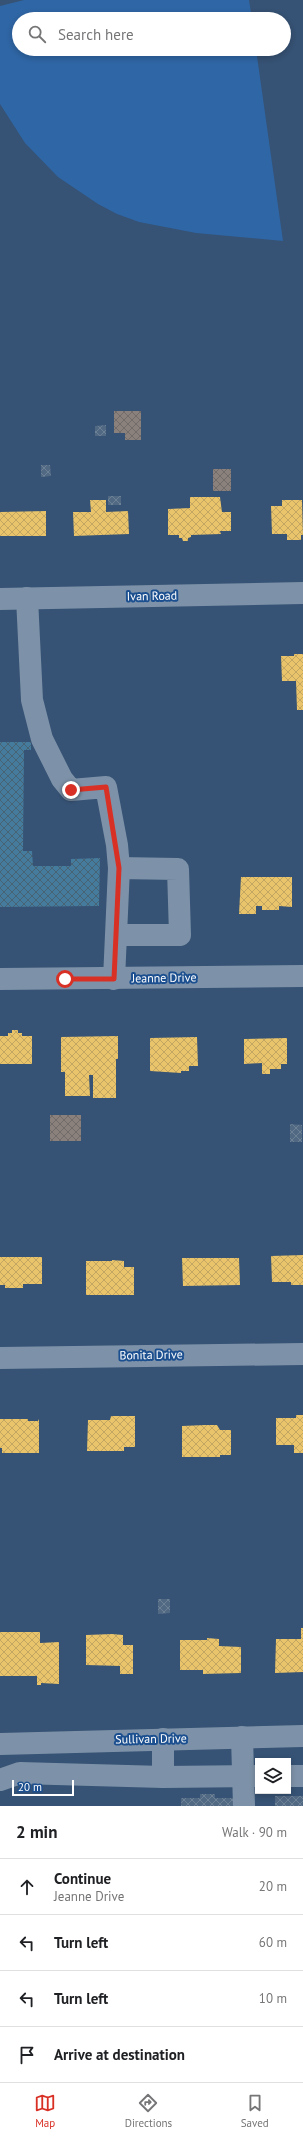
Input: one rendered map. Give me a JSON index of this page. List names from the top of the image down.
{
  "streets": {
    "street": [
      "Ivan Road",
      "Jeanne Drive",
      "Bonita Drive",
      "Sullivan Drive"
    ]
  },
  "scale_bar": "20 m",
  "page": {
    "search": "Search here",
    "scale": "20 m",
    "heading": ["2 min", "Walk · 90 m"],
    "list": [
      ["Continue", "Jeanne Drive", "20 m"],
      ["Turn left", "60 m"],
      ["Turn left", "10 m"],
      "Arrive at destination"
    ],
    "nav": ["Map", "Directions", "Saved"]
  }
}
